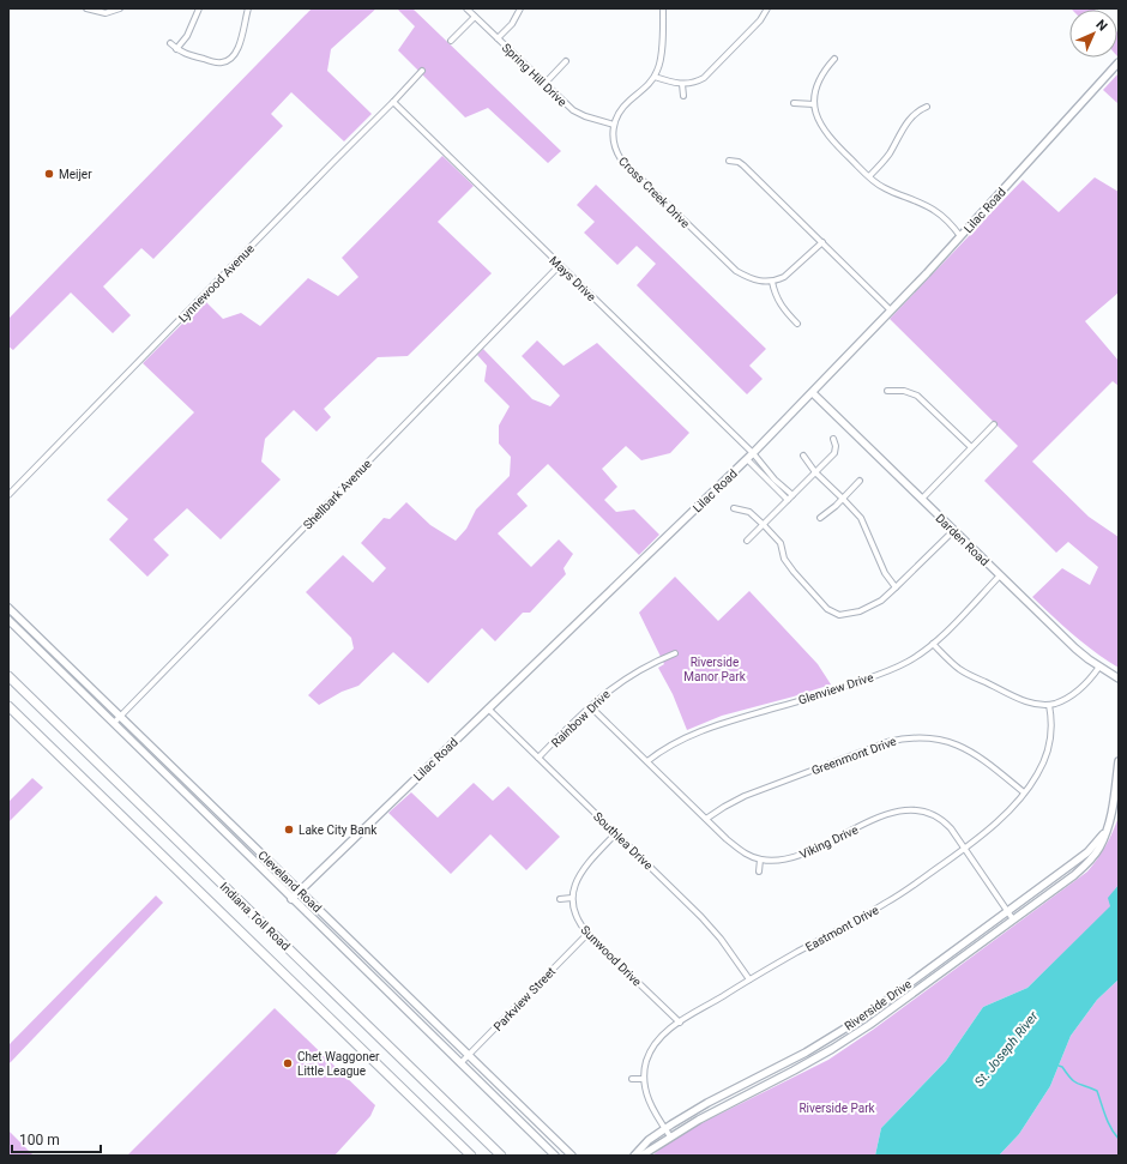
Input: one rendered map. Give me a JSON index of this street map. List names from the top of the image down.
{
  "streets": {
    "highway": ["Indiana Toll Road"],
    "street": [
      "Spring Hill Drive",
      "Cross Creek Drive",
      "Lilac Road",
      "Mays Drive",
      "Lynnewood Avenue",
      "Shellbark Avenue",
      "Darden Road",
      "Glenview Drive",
      "Rainbow Drive",
      "Greenmont Drive",
      "Southlea Drive",
      "Viking Drive",
      "Cleveland Road",
      "Eastmont Drive",
      "Sunwood Drive",
      "Parkview Street",
      "Riverside Drive"
    ]
  },
  "crossings": [
    ["Spring Hill Drive", "Cross Creek Drive"],
    ["Lilac Road", "Mays Drive"],
    ["Lilac Road", "Darden Road"],
    ["Lilac Road", "Southlea Drive"],
    ["Lilac Road", "Cleveland Road"],
    ["Mays Drive", "Lynnewood Avenue"],
    ["Mays Drive", "Shellbark Avenue"],
    ["Shellbark Avenue", "Cleveland Road"],
    ["Darden Road", "Glenview Drive"],
    ["Glenview Drive", "Viking Drive"],
    ["Rainbow Drive", "Southlea Drive"],
    ["Rainbow Drive", "Viking Drive"],
    ["Greenmont Drive", "Viking Drive"],
    ["Greenmont Drive", "Eastmont Drive"],
    ["Southlea Drive", "Eastmont Drive"],
    ["Viking Drive", "Eastmont Drive"],
    ["Viking Drive", "Riverside Drive"],
    ["Cleveland Road", "Parkview Street"],
    ["Eastmont Drive", "Sunwood Drive"],
    ["Eastmont Drive", "Riverside Drive"],
    ["Sunwood Drive", "Parkview Street"]
  ],
  "water": ["St. Joseph River"],
  "parks": ["Riverside Manor Park", "Riverside Park"],
  "places": ["Meijer", "Lake City Bank", "Chet Waggoner Little League"],
  "scale_bar": "100 m",
  "north": "top right"
}
